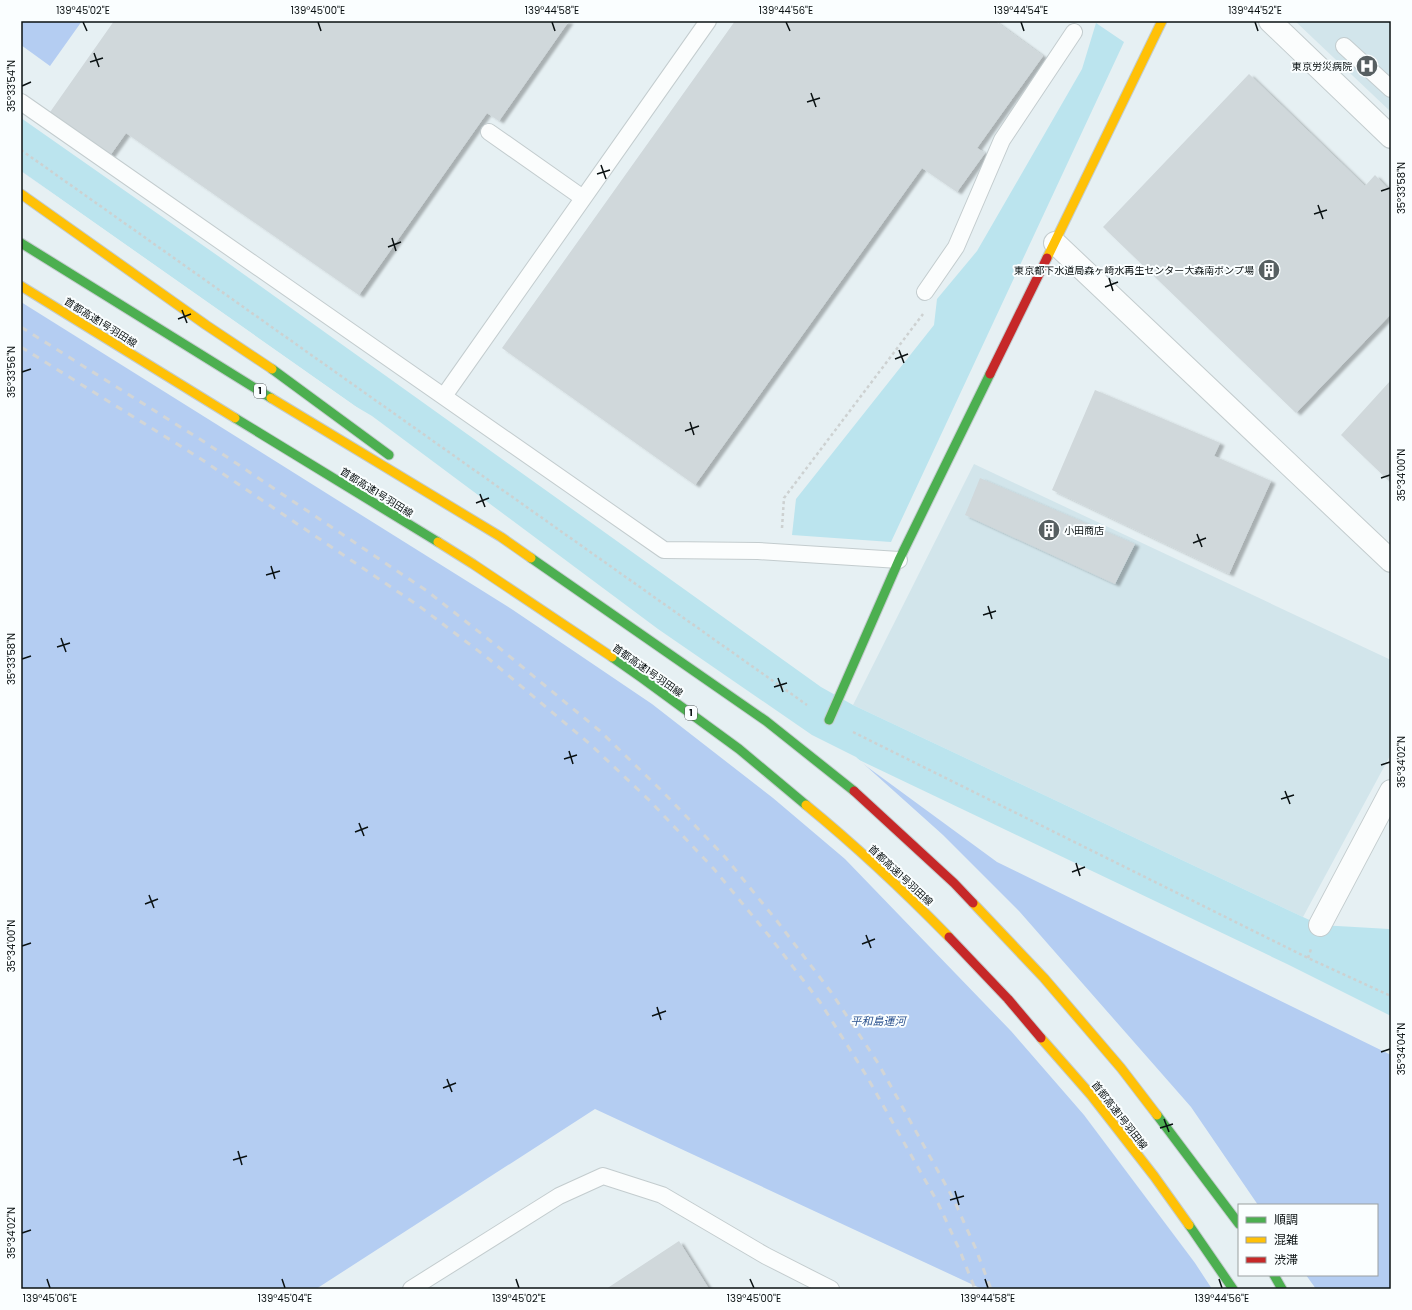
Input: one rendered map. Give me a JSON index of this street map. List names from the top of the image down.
{
  "streets": {
    "main road": ["首都高速1号羽田線", "1"]
  },
  "water": ["平和島運河"],
  "places": {
    "hospital": ["東京労災病院"],
    "building": ["東京都下水道局森ヶ崎水再生センター大森南ポンプ場", "小田商店"]
  },
  "legend": ["順調", "混雑", "渋滞"],
  "coordinates": [
    "139°45'02\"E",
    "139°45'00\"E",
    "139°44'58\"E",
    "139°44'56\"E",
    "139°44'54\"E",
    "139°44'52\"E",
    "35°33'54\"N",
    "35°33'58\"N",
    "35°33'56\"N",
    "35°34'00\"N",
    "35°34'02\"N",
    "35°34'04\"N",
    "139°45'06\"E",
    "139°45'04\"E"
  ]
}
